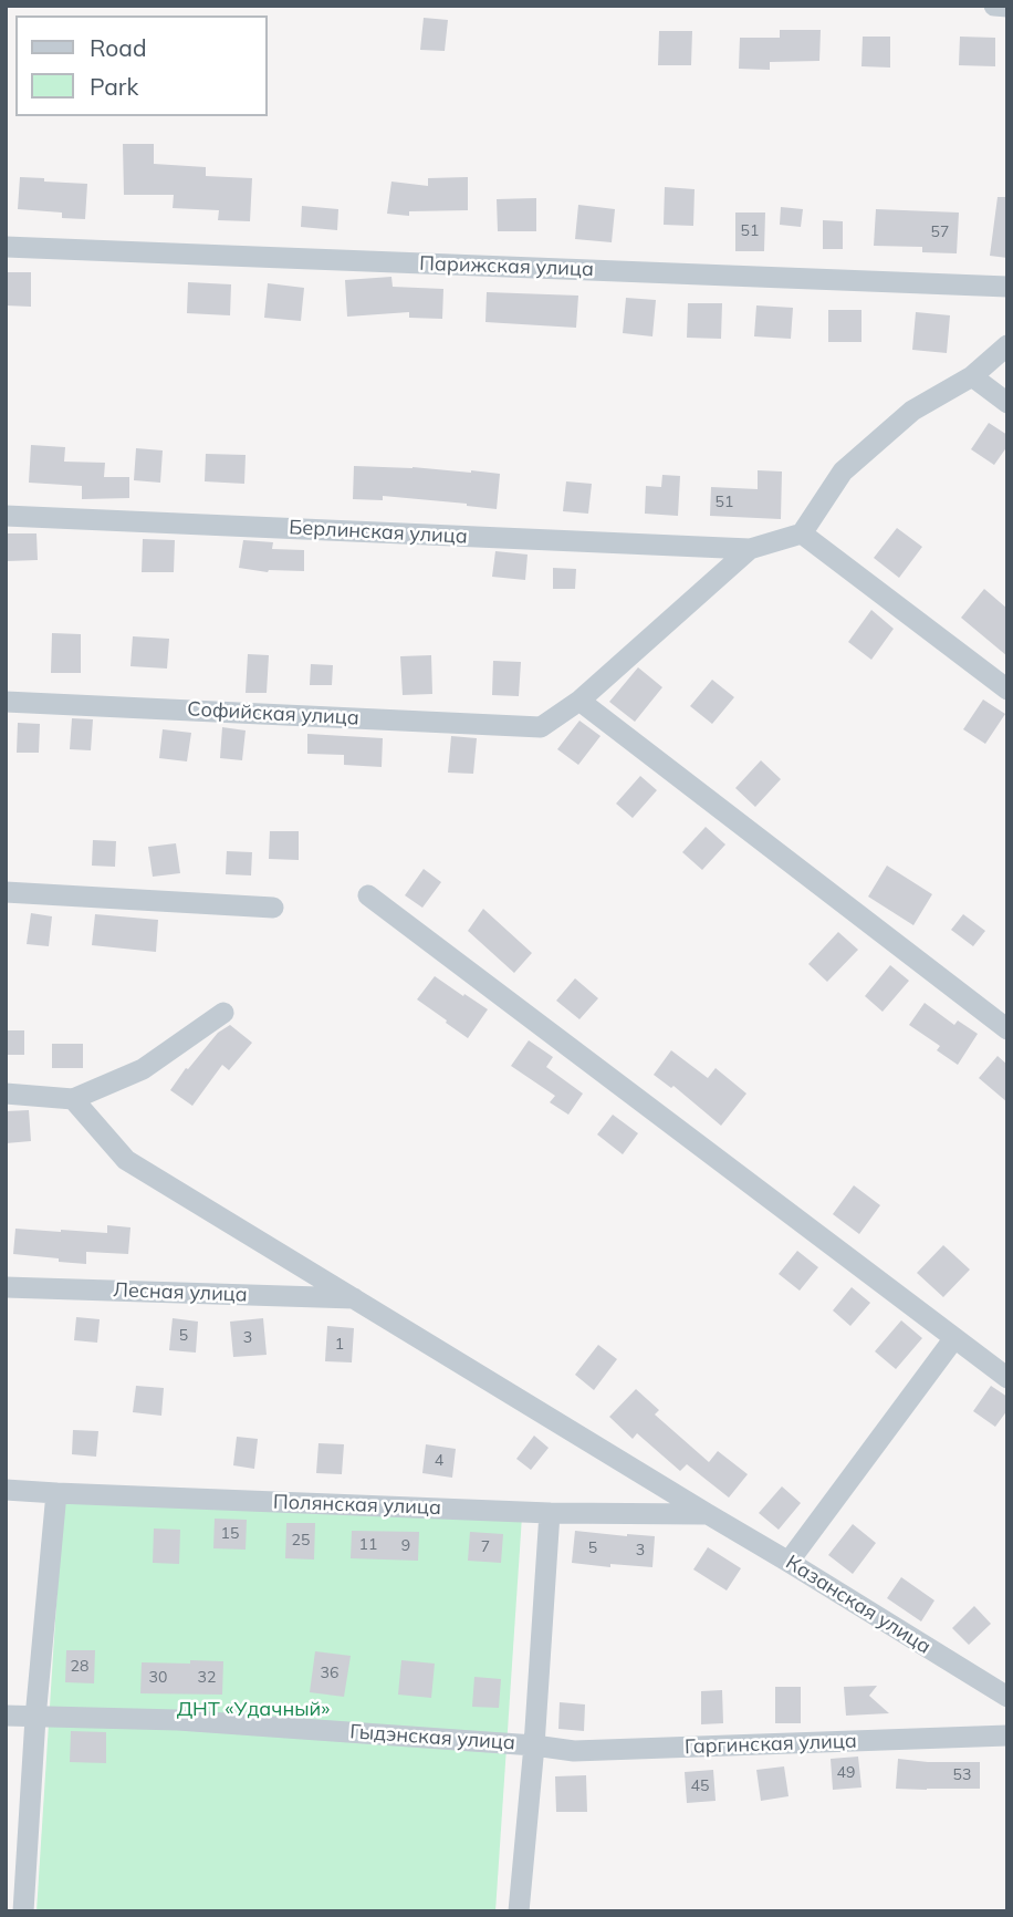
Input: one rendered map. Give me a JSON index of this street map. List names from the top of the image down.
{
  "streets": {
    "street": [
      "Парижская улица",
      "Берлинская улица",
      "Софийская улица",
      "Лесная улица",
      "Полянская улица",
      "Казанская улица",
      "Гыдэнская улица",
      "Гаргинская улица"
    ]
  },
  "crossings": [
    ["Лесная улица", "Казанская улица"],
    ["Полянская улица", "Казанская улица"],
    ["Гыдэнская улица", "Гаргинская улица"]
  ],
  "parks": ["ДНТ «Удачный»"],
  "house_numbers": [
    "51",
    "57",
    "51",
    "5",
    "3",
    "1",
    "4",
    "15",
    "25",
    "11",
    "9",
    "7",
    "5",
    "3",
    "28",
    "36",
    "30",
    "32",
    "49",
    "53",
    "45"
  ],
  "legend": ["Road", "Park"]
}
